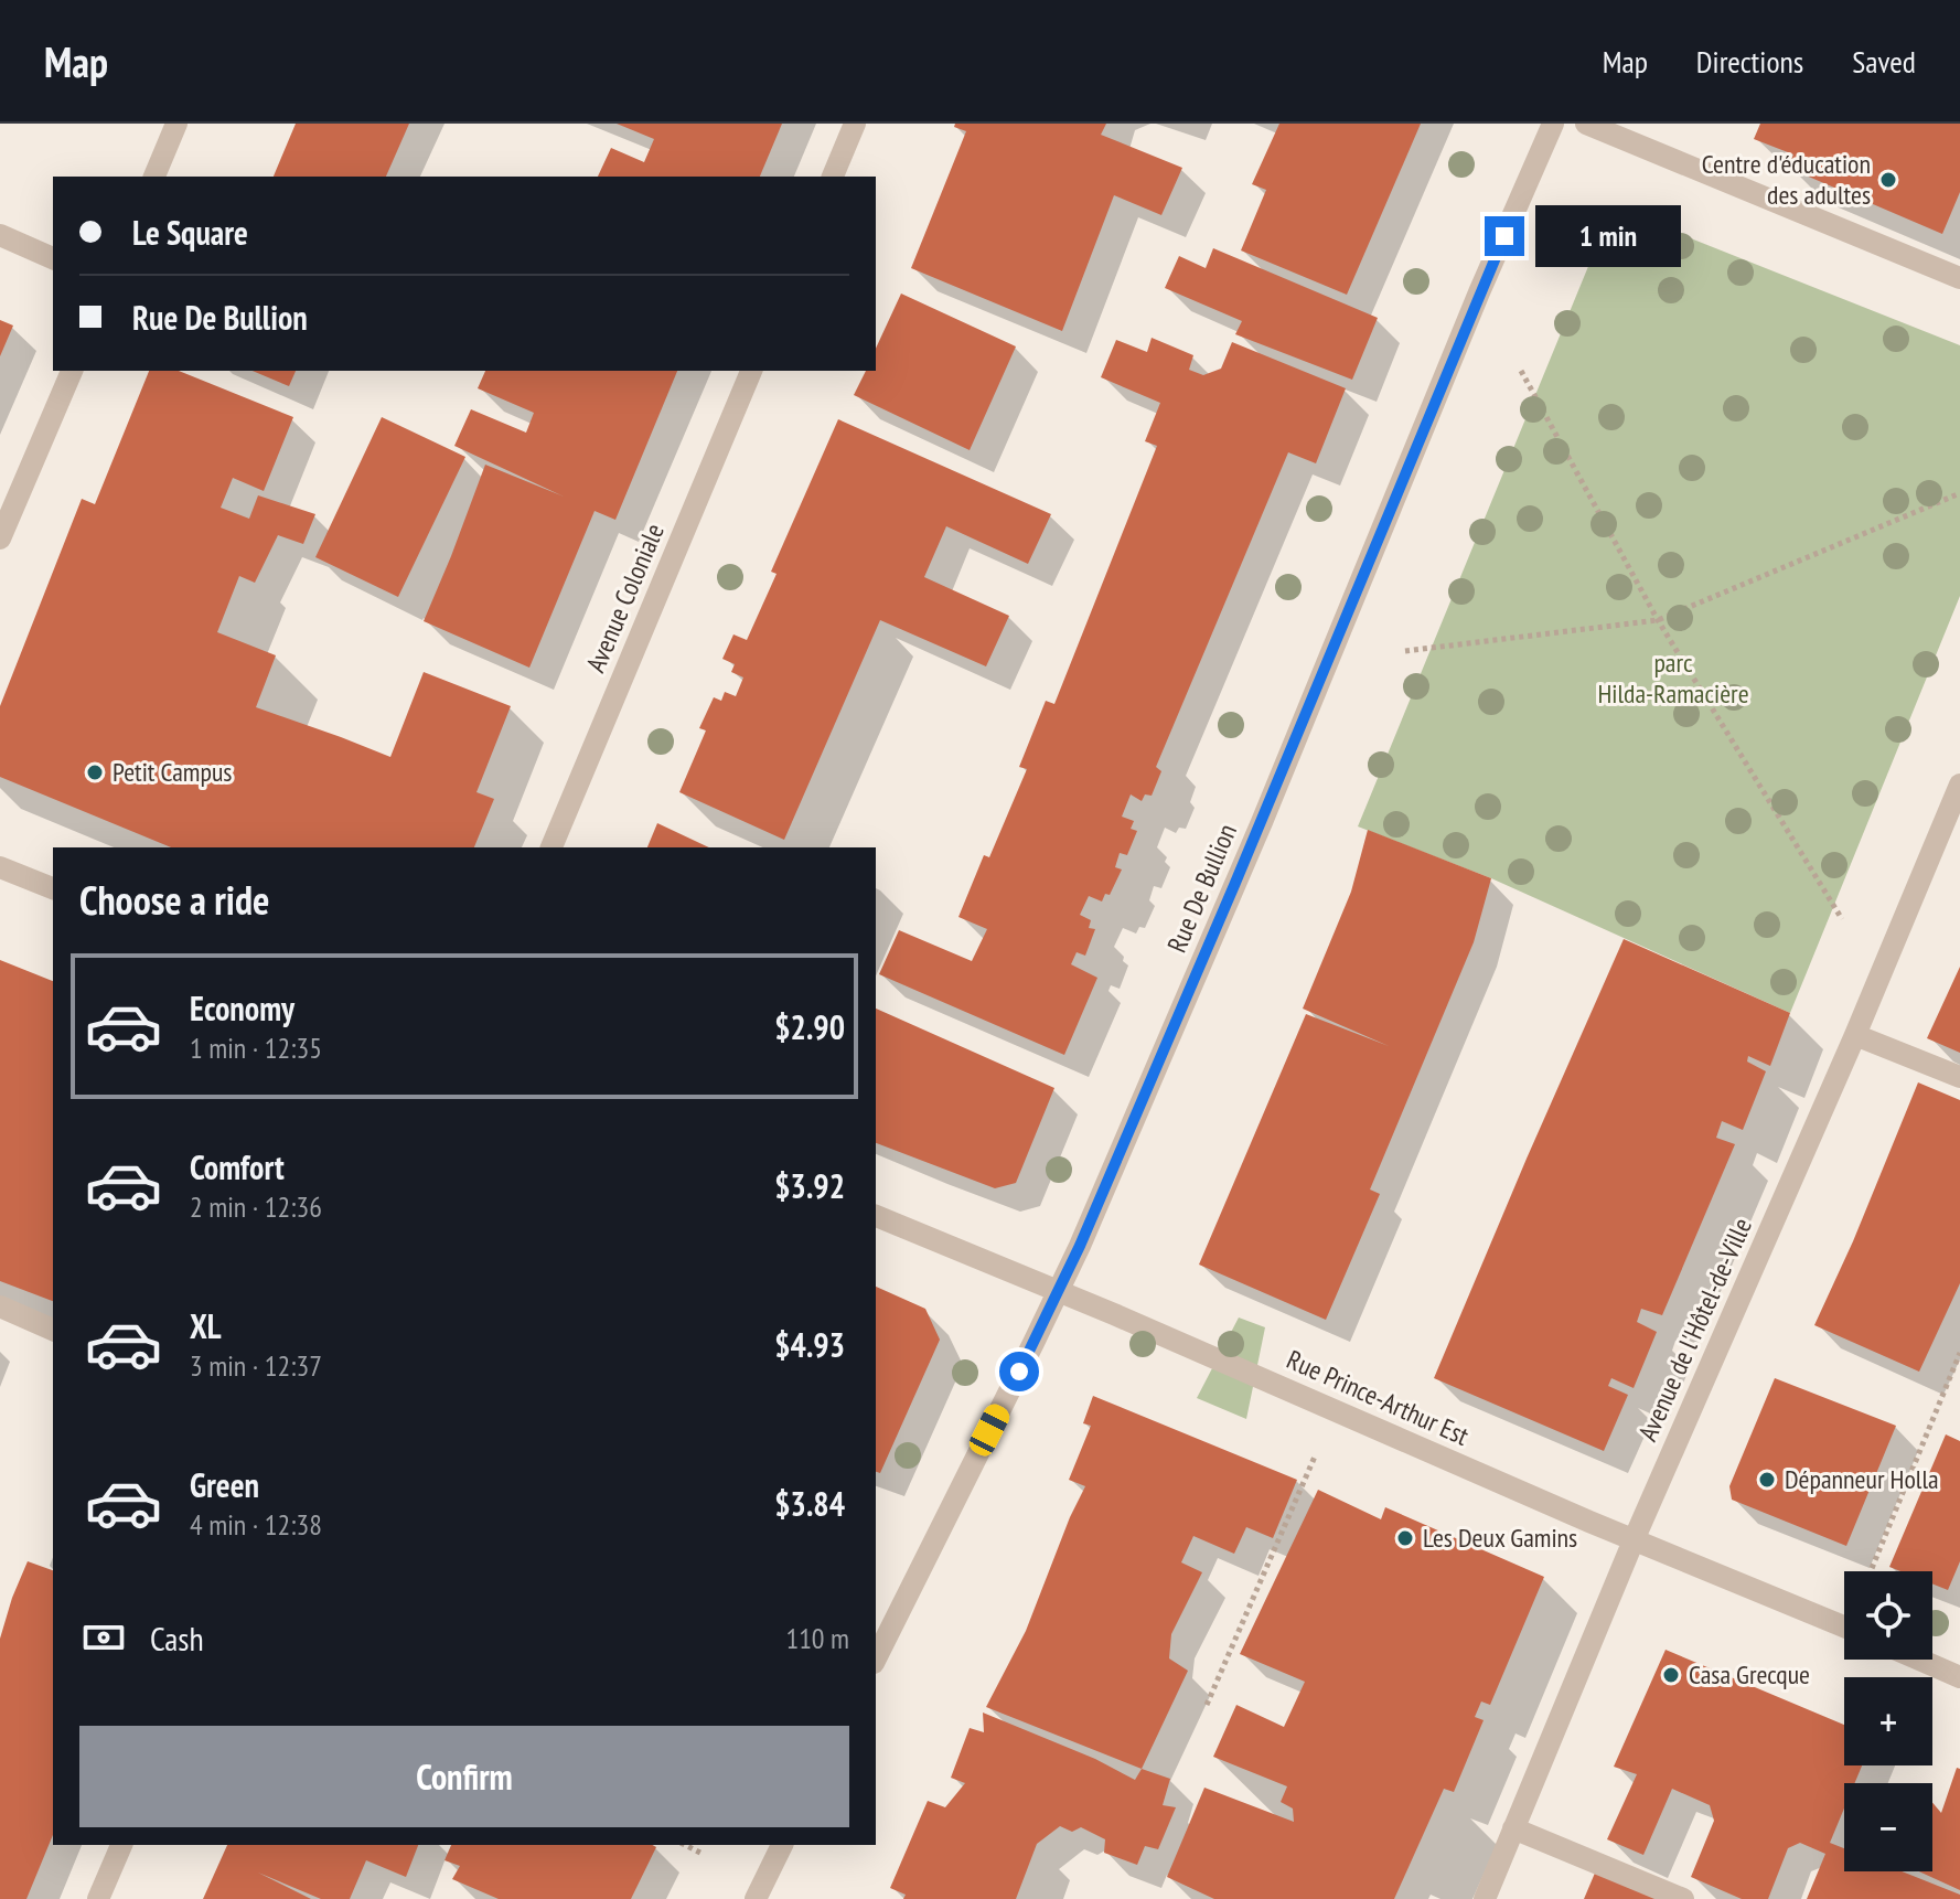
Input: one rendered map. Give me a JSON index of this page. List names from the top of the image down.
{
  "streets": {
    "street": [
      "Avenue Coloniale",
      "Rue De Bullion",
      "Avenue de l'Hôtel-de-Ville",
      "Rue Prince-Arthur Est"
    ]
  },
  "crossings": [
    ["Rue De Bullion", "Rue Prince-Arthur Est"],
    ["Avenue de l'Hôtel-de-Ville", "Rue Prince-Arthur Est"]
  ],
  "parks": ["parc Hilda-Ramacière"],
  "places": [
    "Centre d'éducation des adultes",
    "Petit Campus",
    "Dépanneur Holla",
    "Les Deux Gamins",
    "Casa Grecque"
  ],
  "page": {
    "header": "Map",
    "nav": ["Map", "Directions", "Saved"],
    "banner": ["Le Square", "Rue De Bullion"],
    "bubble": "1 min",
    "heading": "Choose a ride",
    "list": [
      {
        "name": "Economy",
        "note": "1 min · 12:35",
        "value": "$2.90"
      },
      {
        "name": "Comfort",
        "note": "2 min · 12:36",
        "value": "$3.92"
      },
      {
        "name": "XL",
        "note": "3 min · 12:37",
        "value": "$4.93"
      },
      {
        "name": "Green",
        "note": "4 min · 12:38",
        "value": "$3.84"
      }
    ],
    "map_buttons": ["+", "−"],
    "pay": ["Cash", "110 m"],
    "buttons": "Confirm"
  }
}
